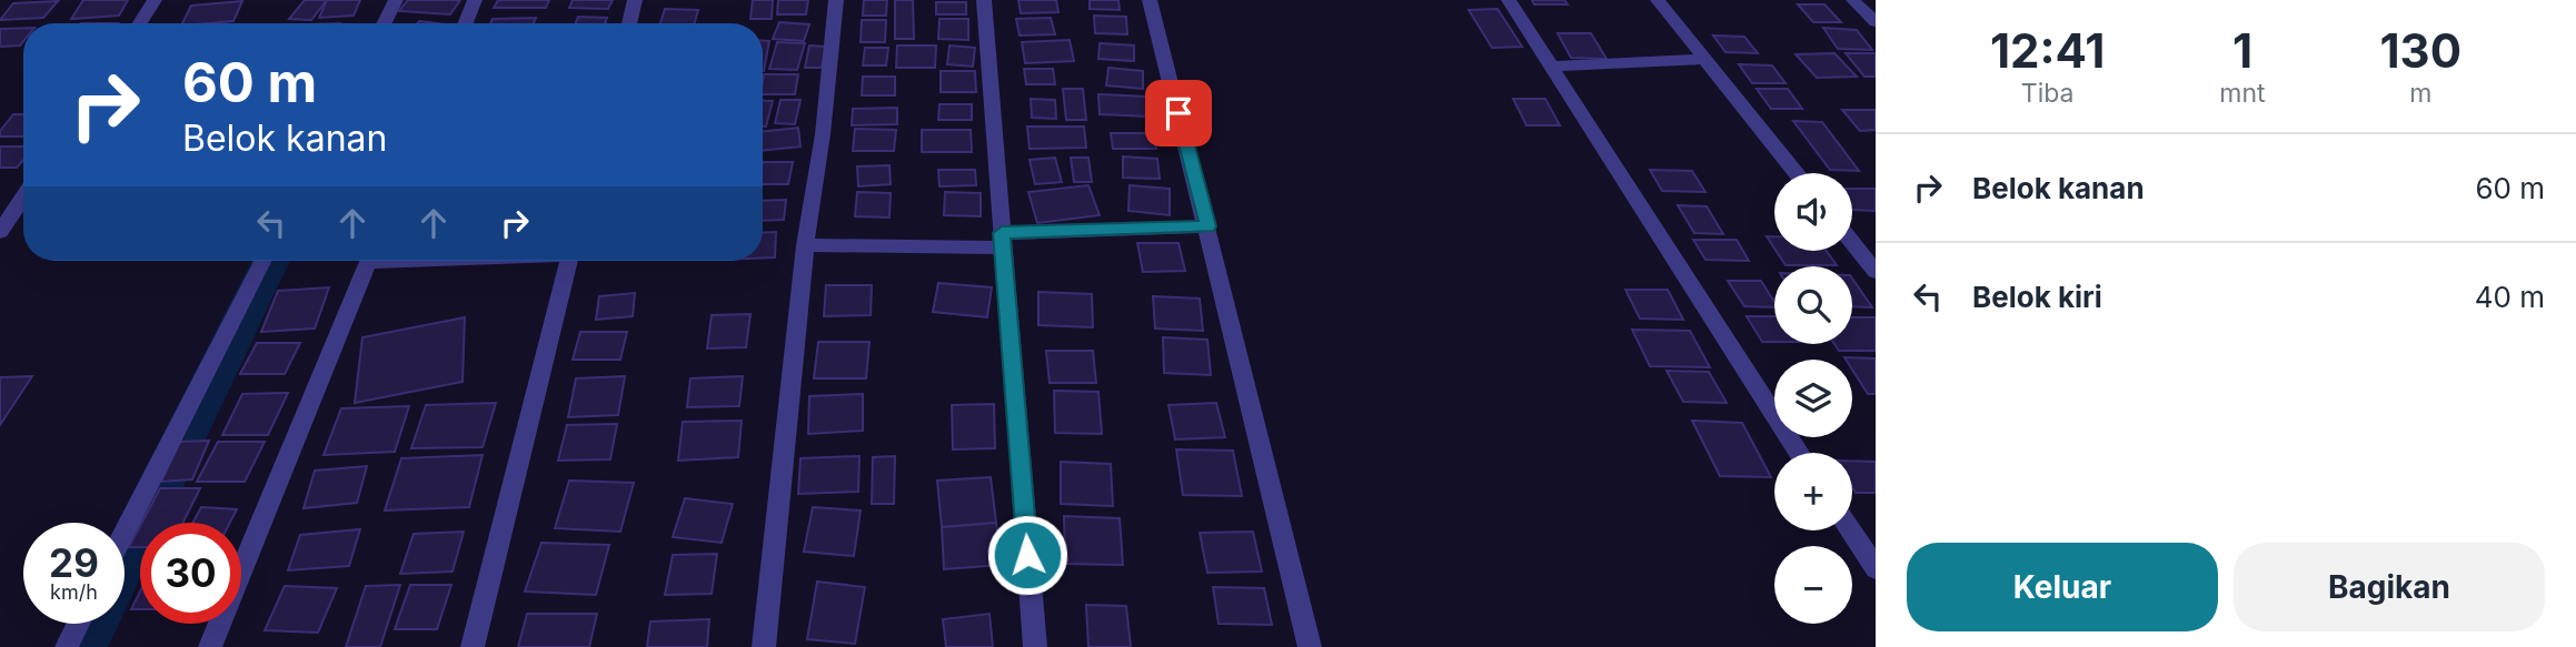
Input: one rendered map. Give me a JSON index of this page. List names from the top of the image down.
{
  "page": {
    "eta": [
      "12:41",
      "Tiba",
      "1",
      "mnt",
      "130",
      "m"
    ],
    "turn": ["60 m", "Belok kanan"],
    "list": [
      {
        "name": "Belok kanan",
        "value": "60 m"
      },
      {
        "name": "Belok kiri",
        "value": "40 m"
      }
    ],
    "map_buttons": ["+", "−"],
    "speed": "29 km/h",
    "limit": "30",
    "buttons": ["Keluar", "Bagikan"]
  }
}
